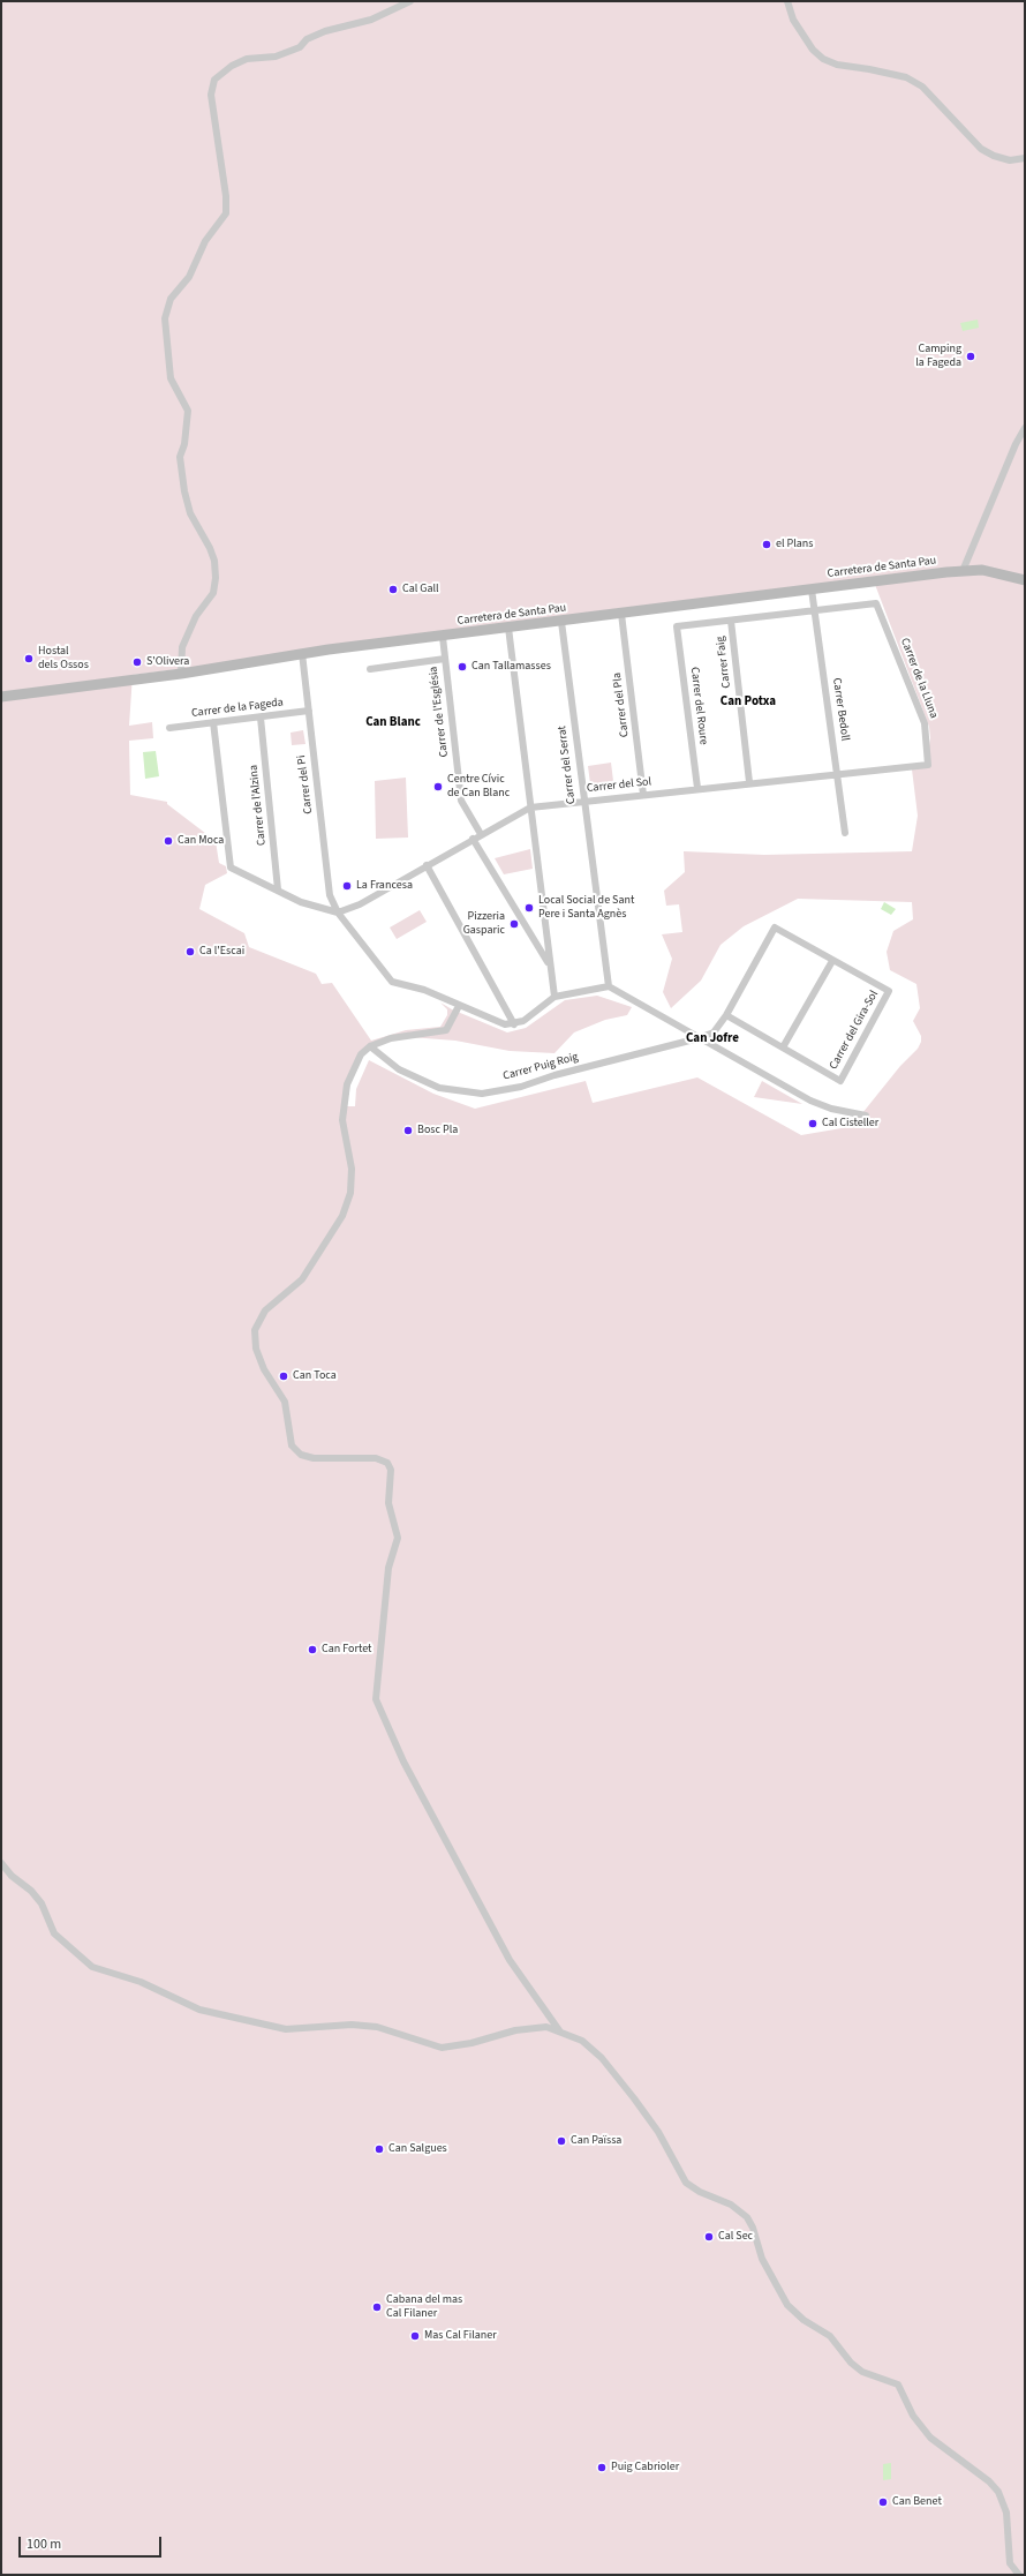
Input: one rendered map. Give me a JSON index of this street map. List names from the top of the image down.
{
  "streets": {
    "main road": ["Carretera de Santa Pau"],
    "street": [
      "Carrer Faig",
      "Carrer de la Lluna",
      "Carrer del Pla",
      "Carrer del Roure",
      "Carrer de la Fageda",
      "Carrer Bedoll",
      "Carrer de l'Església",
      "Carrer del Serrat",
      "Carrer del Pi",
      "Carrer del Sol",
      "Carrer de l'Alzina",
      "Carrer del Gira-Sol",
      "Carrer Puig Roig"
    ]
  },
  "crossings": [
    ["Carretera de Santa Pau", "Carrer del Pla"],
    ["Carretera de Santa Pau", "Carrer Bedoll"],
    ["Carretera de Santa Pau", "Carrer de l'Església"],
    ["Carretera de Santa Pau", "Carrer del Serrat"],
    ["Carretera de Santa Pau", "Carrer del Pi"],
    ["Carrer Faig", "Carrer del Roure"],
    ["Carrer Faig", "Carrer del Sol"],
    ["Carrer de la Lluna", "Carrer Bedoll"],
    ["Carrer de la Lluna", "Carrer del Sol"],
    ["Carrer del Pla", "Carrer del Sol"],
    ["Carrer del Roure", "Carrer del Sol"],
    ["Carrer de la Fageda", "Carrer del Pi"],
    ["Carrer de la Fageda", "Carrer de l'Alzina"],
    ["Carrer Bedoll", "Carrer del Sol"],
    ["Carrer de l'Església", "Carrer del Sol"],
    ["Carrer del Serrat", "Carrer del Sol"],
    ["Carrer del Pi", "Carrer del Sol"],
    ["Carrer del Gira-Sol", "Carrer Puig Roig"]
  ],
  "districts": ["Can Potxa", "Can Blanc", "Can Jofre"],
  "places": [
    "Camping la Fageda",
    "el Plans",
    "Cal Gall",
    "Hostal dels Ossos",
    "S'Olivera",
    "Can Tallamasses",
    "Centre Cívic de Can Blanc",
    "Can Moca",
    "La Francesa",
    "Local Social de Sant Pere i Santa Agnès",
    "Pizzeria Gasparic",
    "Ca l'Escai",
    "Cal Cisteller",
    "Bosc Pla",
    "Can Toca",
    "Can Fortet",
    "Can Païssa",
    "Can Salgues",
    "Cal Sec",
    "Cabana del mas Cal Filaner",
    "Mas Cal Filaner",
    "Puig Cabrioler",
    "Can Benet"
  ],
  "scale_bar": "100 m"
}
